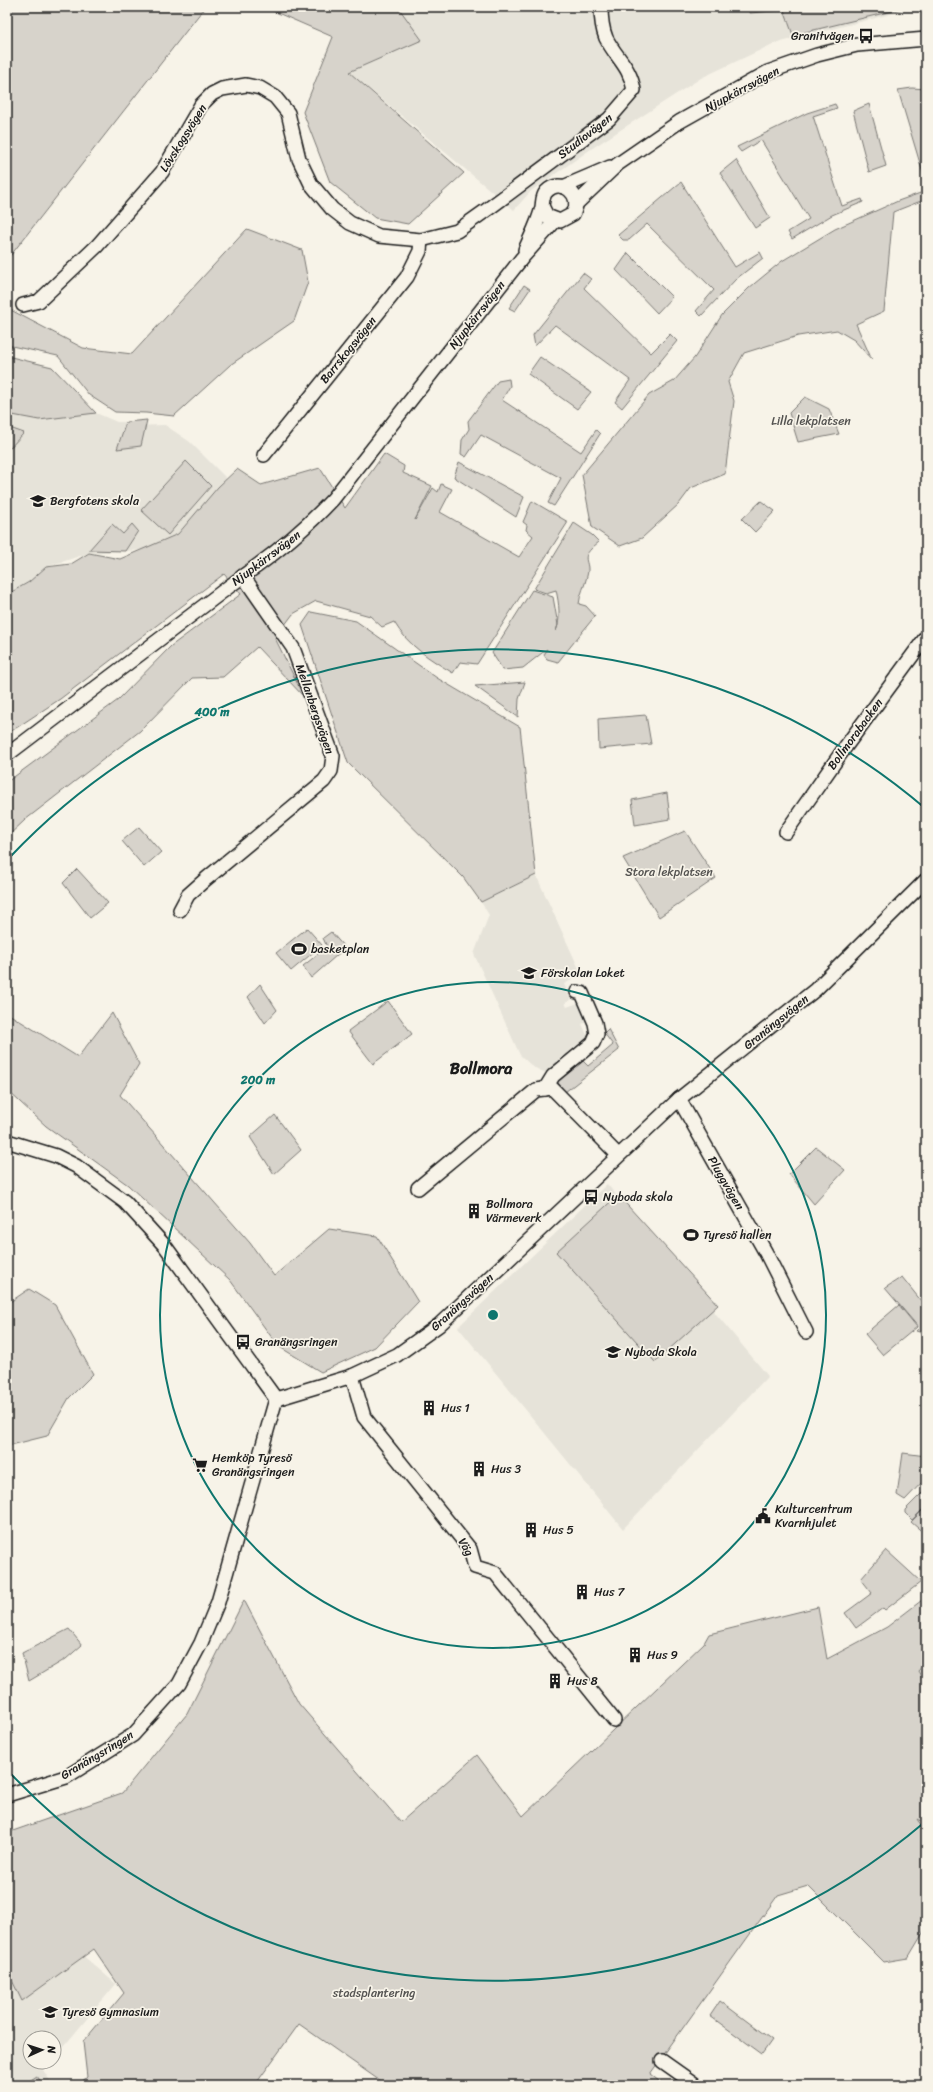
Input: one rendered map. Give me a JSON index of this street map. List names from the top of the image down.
{
  "streets": {
    "street": [
      "Njupkärrsvägen",
      "Studiovägen",
      "Lövskogsvägen",
      "Barrskogsvägen",
      "Mellanbergsvägen",
      "Bollmorabacken",
      "Granängsvägen",
      "Pluggvägen",
      "Väg",
      "Granängsringen"
    ]
  },
  "crossings": [
    ["Njupkärrsvägen", "Mellanbergsvägen"],
    ["Studiovägen", "Lövskogsvägen"],
    ["Lövskogsvägen", "Barrskogsvägen"],
    ["Granängsvägen", "Pluggvägen"],
    ["Granängsvägen", "Väg"],
    ["Granängsvägen", "Granängsringen"]
  ],
  "districts": ["Bollmora"],
  "parks": ["Lilla lekplatsen", "Stora lekplatsen", "stadsplantering"],
  "places": {
    "bus stop": ["Granitvägen", "Nyboda skola", "Granängsringen"],
    "school or university": [
      "Bergfotens skola",
      "Förskolan Loket",
      "Nyboda Skola",
      "Tyresö Gymnasium"
    ],
    "sports": ["basketplan", "Tyresö hallen"],
    "building": [
      "Bollmora Värmeverk",
      "Hus 1",
      "Hus 3",
      "Hus 5",
      "Hus 7",
      "Hus 9",
      "Hus 8"
    ],
    "supermarket": ["Hemköp Tyresö Granängsringen"],
    "public building": ["Kulturcentrum Kvarnhjulet"]
  },
  "north": "right",
  "rings": ["400 m", "200 m"]
}
